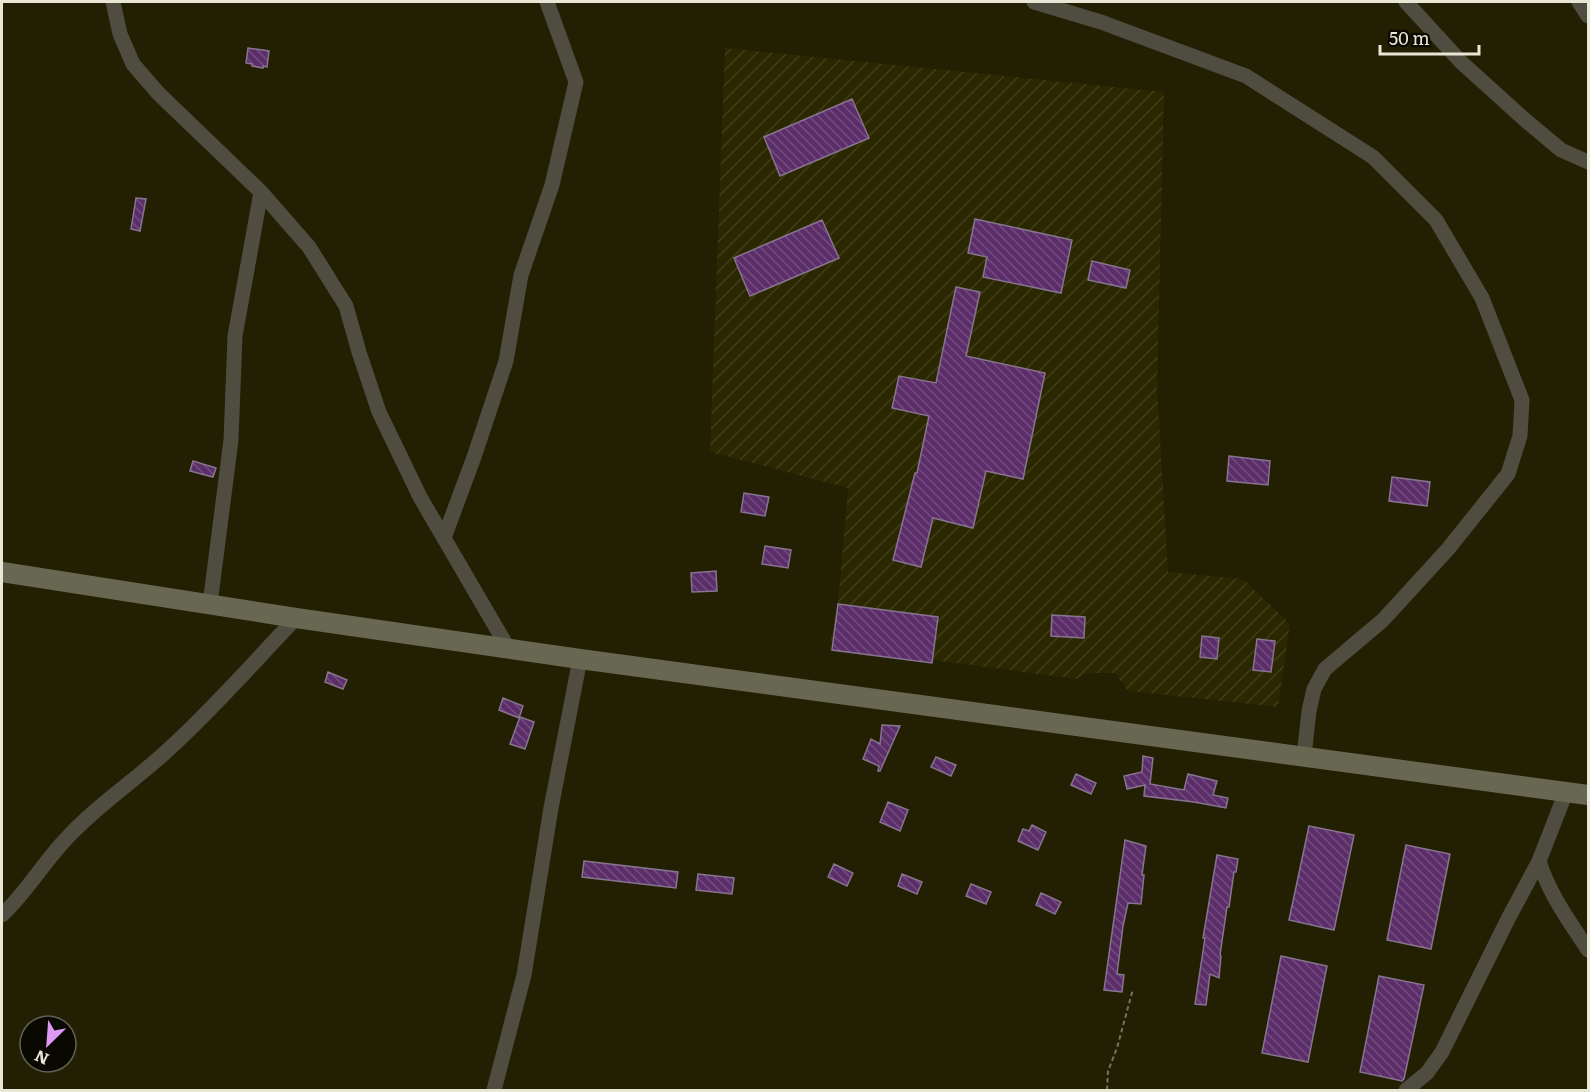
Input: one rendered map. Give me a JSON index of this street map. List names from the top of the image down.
{
  "scale_bar": "50 m",
  "north": "bottom left"
}
